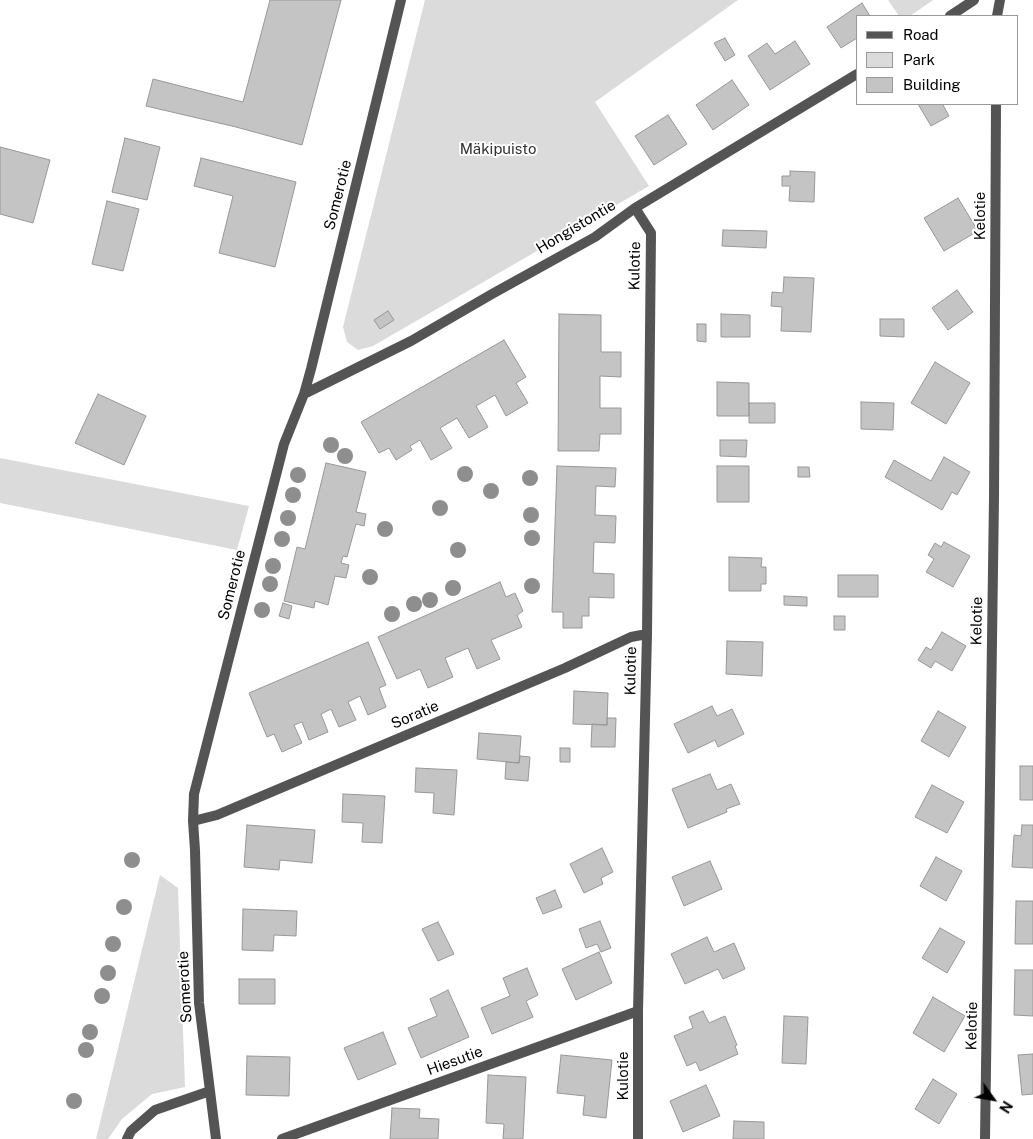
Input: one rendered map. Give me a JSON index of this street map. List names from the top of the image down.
{
  "streets": {
    "street": [
      "Somerotie",
      "Kelotie",
      "Hongistontie",
      "Kulotie",
      "Soratie",
      "Hiesutie"
    ]
  },
  "crossings": [
    ["Somerotie", "Hongistontie"],
    ["Somerotie", "Soratie"],
    ["Hongistontie", "Kulotie"],
    ["Kulotie", "Soratie"],
    ["Kulotie", "Hiesutie"]
  ],
  "parks": ["Mäkipuisto"],
  "legend": ["Road", "Park", "Building"],
  "north": "bottom right"
}
